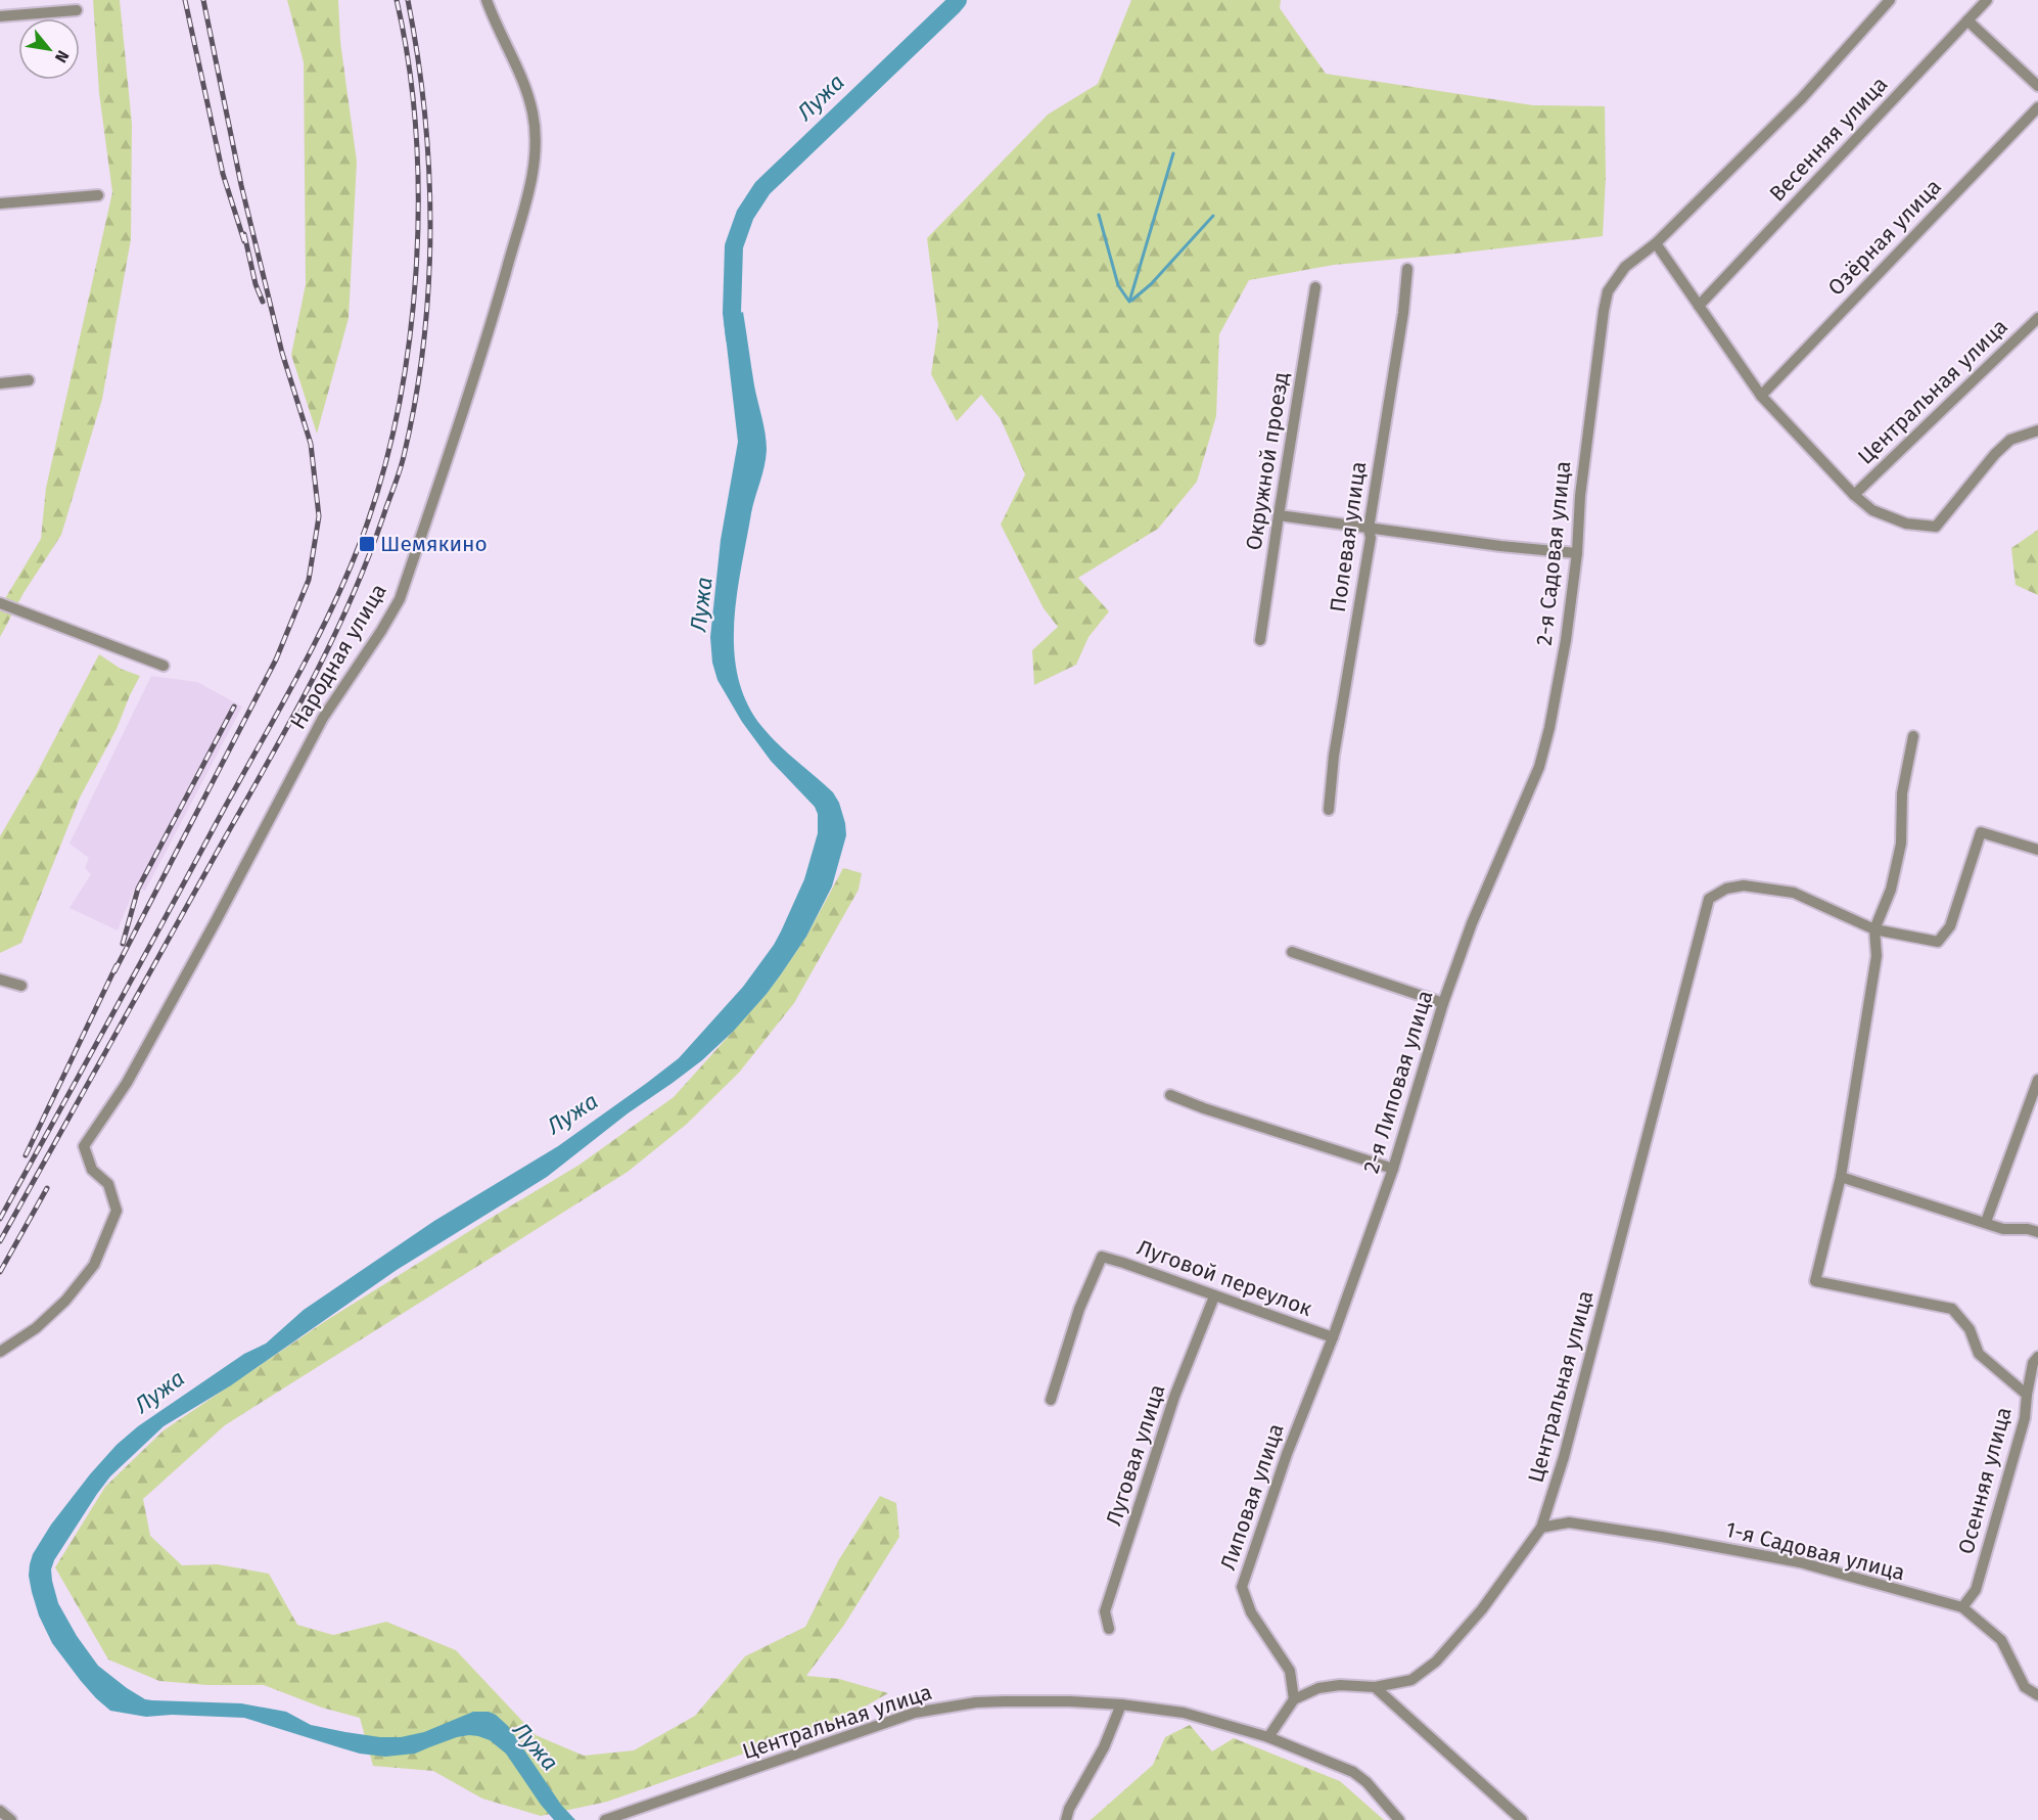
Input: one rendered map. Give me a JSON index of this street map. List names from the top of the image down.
{
  "streets": {
    "street": [
      "Весенняя улица",
      "Озёрная улица",
      "Центральная улица",
      "Окружной проезд",
      "Полевая улица",
      "2-я Садовая улица",
      "Народная улица",
      "2-я Липовая улица",
      "Луговой переулок",
      "Луговая улица",
      "Осенняя улица",
      "Липовая улица",
      "1-я Садовая улица"
    ]
  },
  "crossings": [
    ["Центральная улица", "Липовая улица"],
    ["Центральная улица", "1-я Садовая улица"],
    ["2-я Садовая улица", "2-я Липовая улица"],
    ["2-я Липовая улица", "Луговой переулок"],
    ["2-я Липовая улица", "Липовая улица"],
    ["Луговой переулок", "Луговая улица"],
    ["Луговой переулок", "Липовая улица"],
    ["Осенняя улица", "1-я Садовая улица"]
  ],
  "water": ["Лужа"],
  "places": {
    "transit": ["Шемякино"]
  },
  "north": "bottom right"
}
